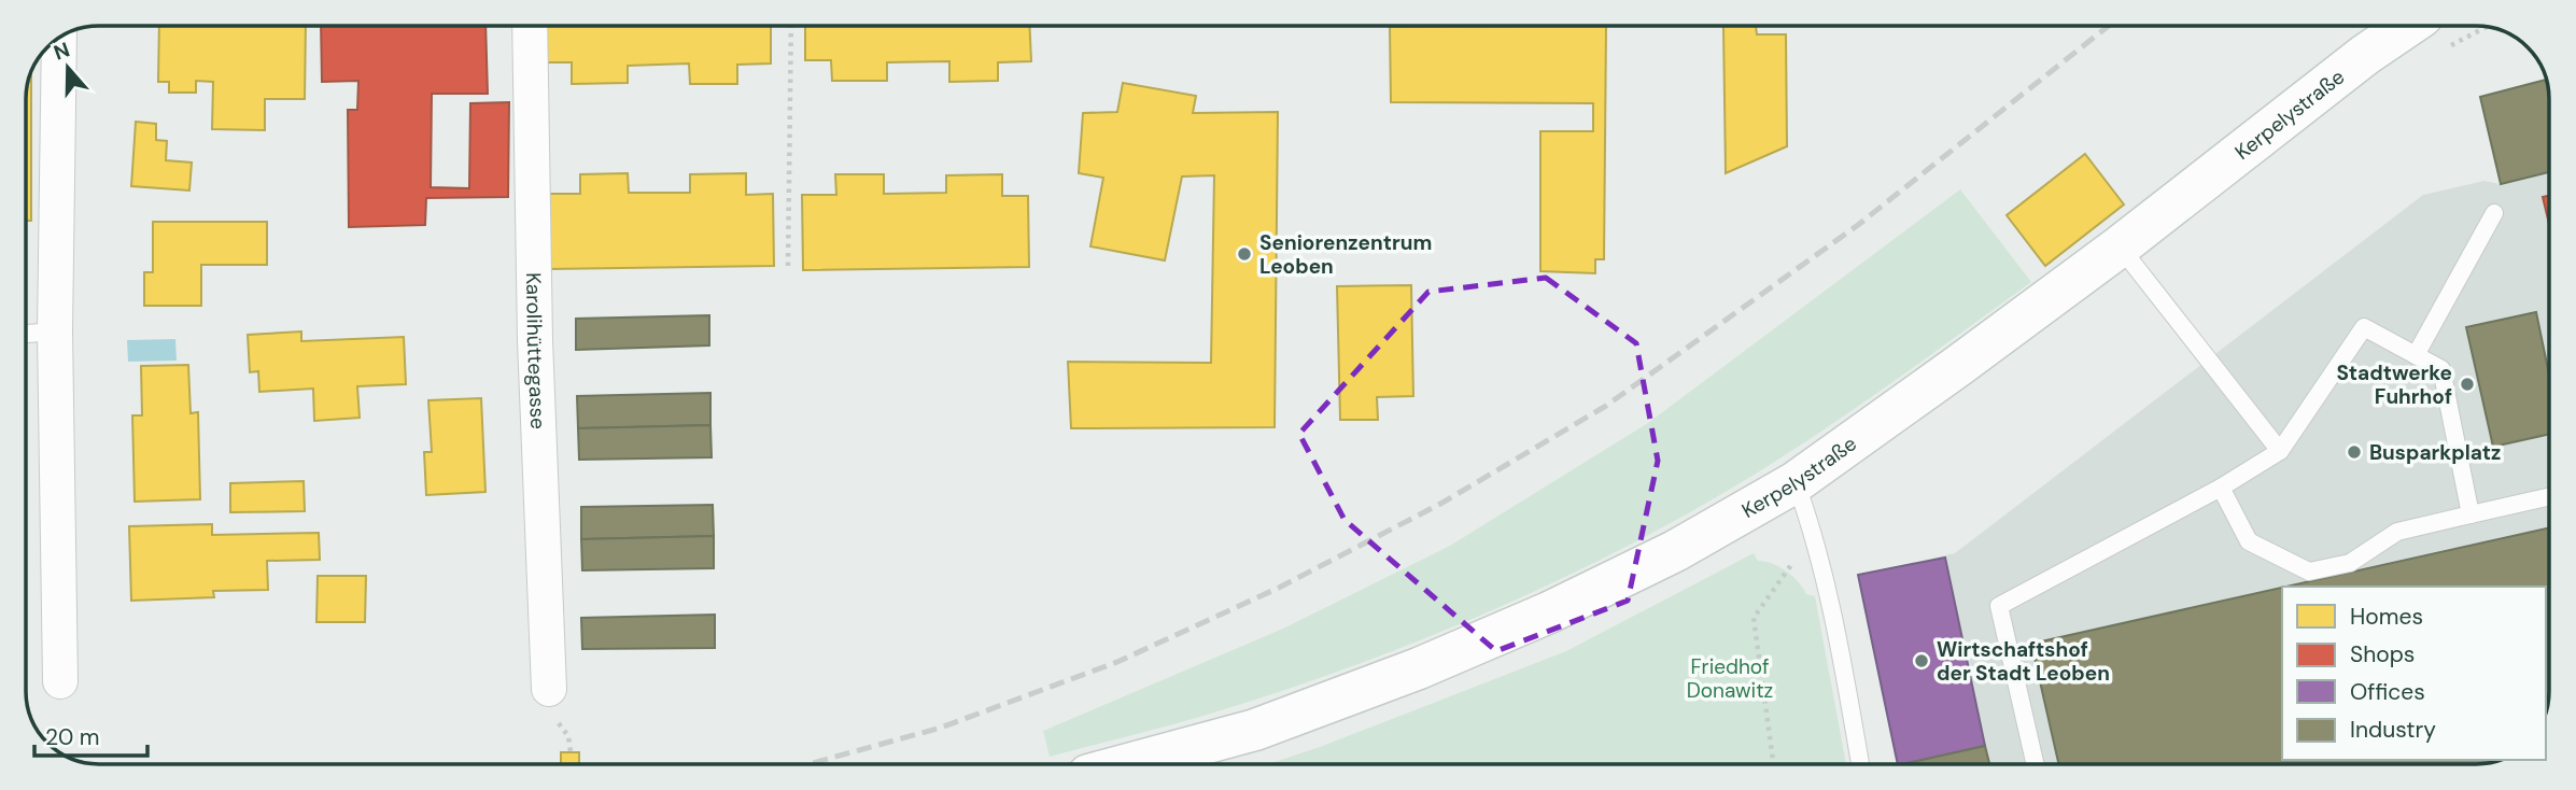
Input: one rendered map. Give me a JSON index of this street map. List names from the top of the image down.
{
  "streets": {
    "main road": ["Kerpelystraße"],
    "street": ["Karolihüttegasse"]
  },
  "parks": ["Friedhof Donawitz"],
  "places": [
    "Seniorenzentrum Leoben",
    "Stadtwerke Fuhrhof",
    "Busparkplatz",
    "Wirtschaftshof der Stadt Leoben"
  ],
  "legend": [
    "Homes",
    "Shops",
    "Offices",
    "Industry"
  ],
  "scale_bar": "20 m",
  "north": "top"
}
